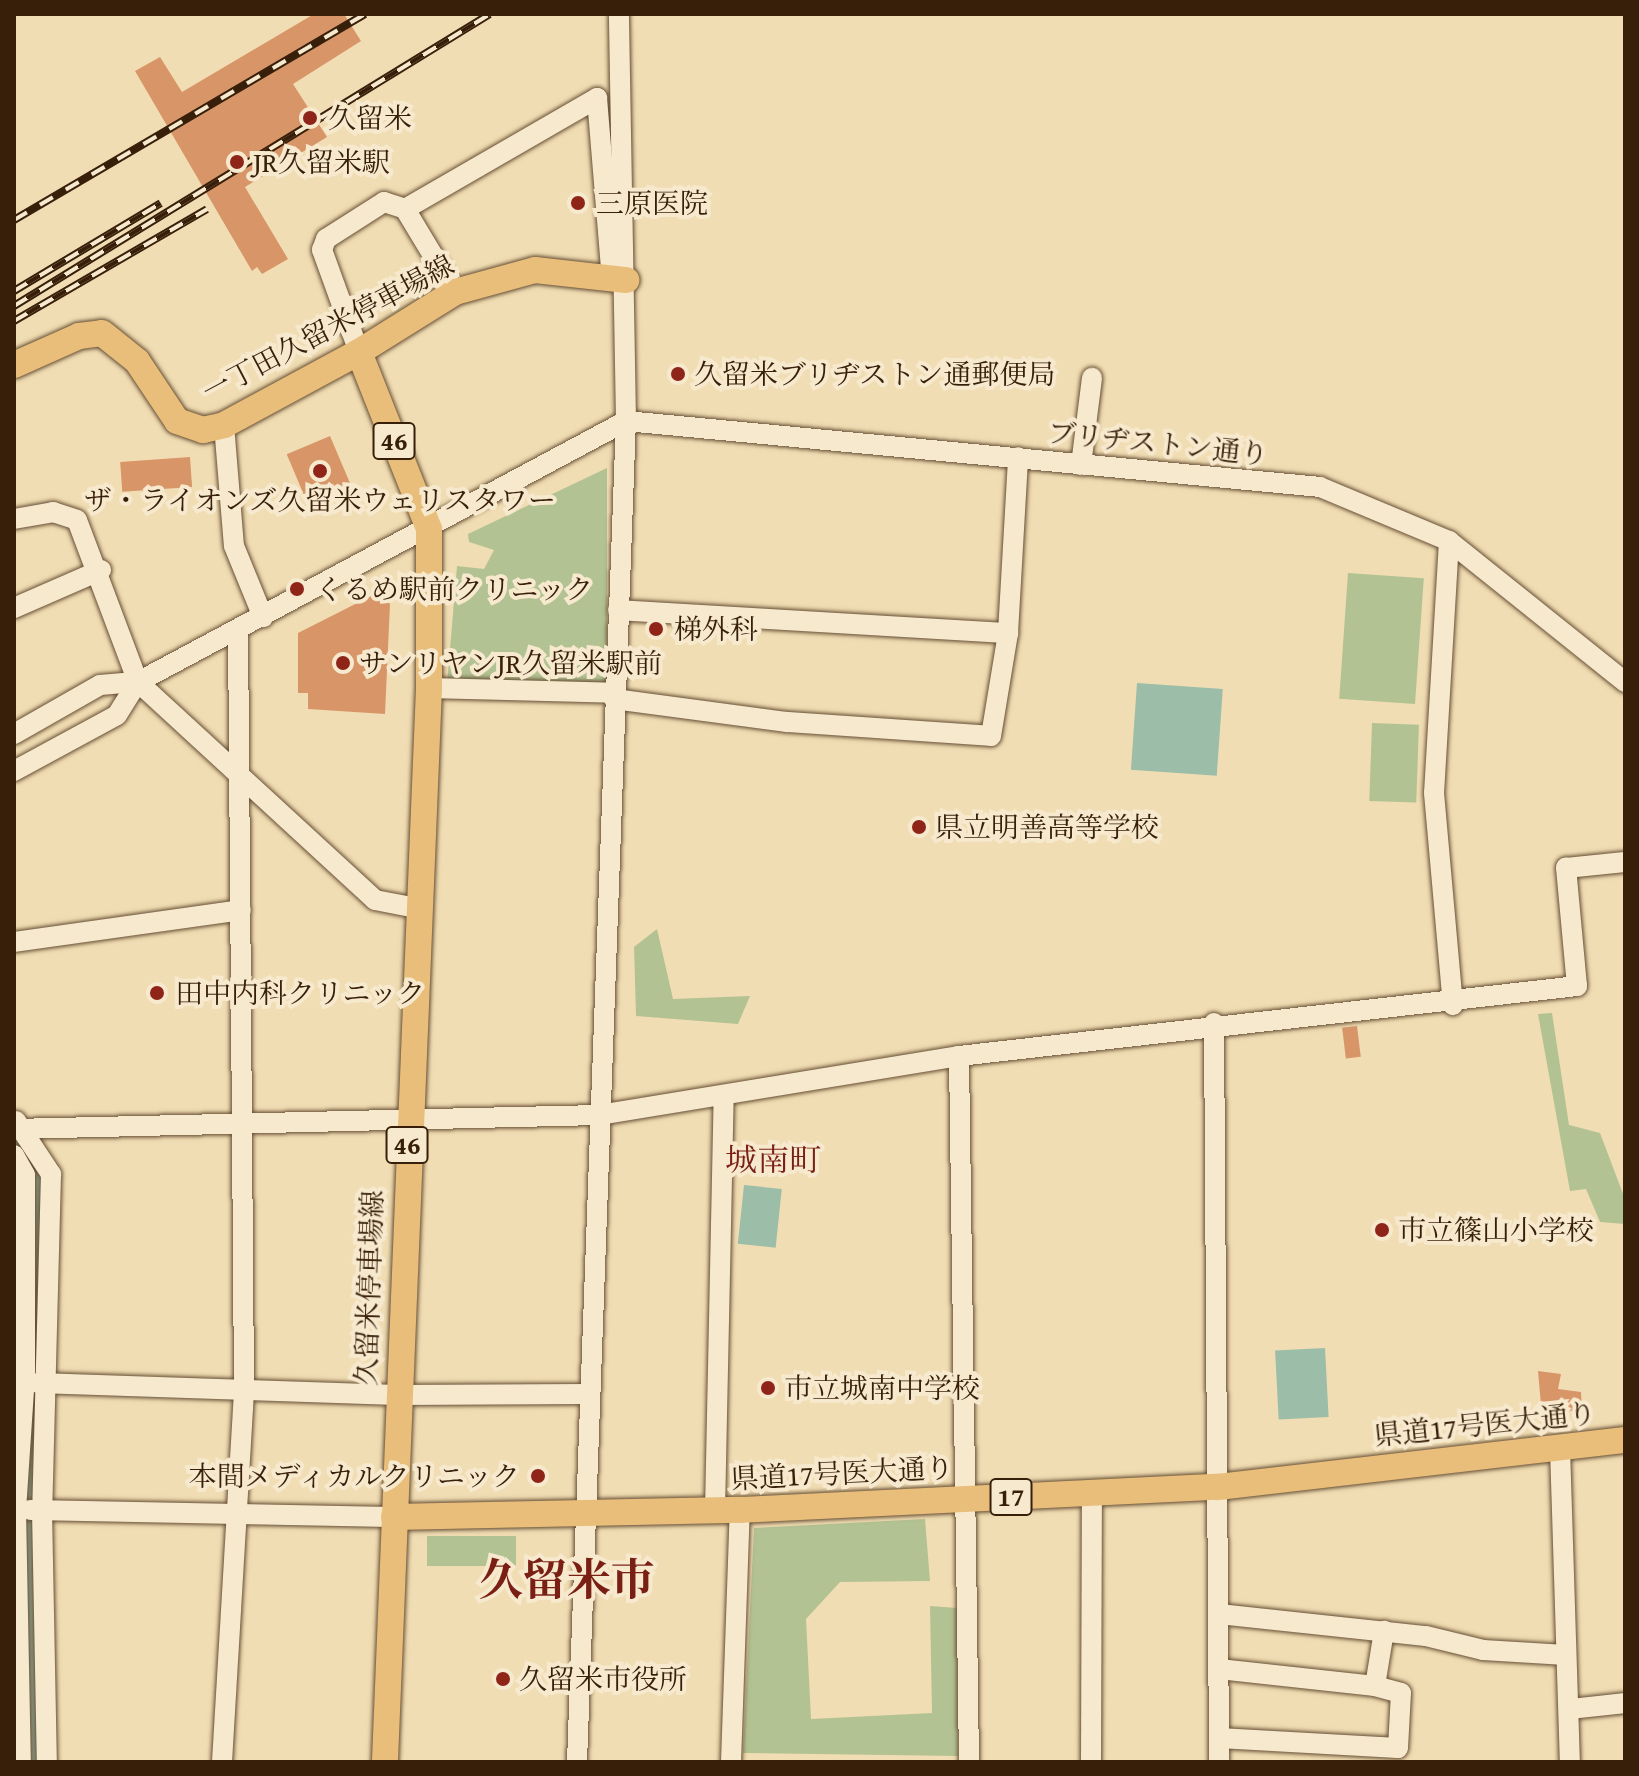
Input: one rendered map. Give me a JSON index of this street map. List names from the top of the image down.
{
  "streets": {
    "main road": [
      "一丁田久留米停車場線",
      "46",
      "久留米停車場線",
      "県道17号医大通り",
      "17"
    ],
    "street": ["ブリヂストン通り"]
  },
  "crossings": [
    ["一丁田久留米停車場線", "46"],
    ["46", "久留米停車場線"],
    ["久留米停車場線", "県道17号医大通り"]
  ],
  "districts": ["城南町", "久留米市"],
  "places": [
    "久留米",
    "JR久留米駅",
    "三原医院",
    "久留米ブリヂストン通郵便局",
    "ザ・ライオンズ久留米ウェリスタワー",
    "くるめ駅前クリニック",
    "梯外科",
    "サンリヤンJR久留米駅前",
    "県立明善高等学校",
    "田中内科クリニック",
    "市立篠山小学校",
    "市立城南中学校",
    "本間メディカルクリニック",
    "久留米市役所"
  ]
}
